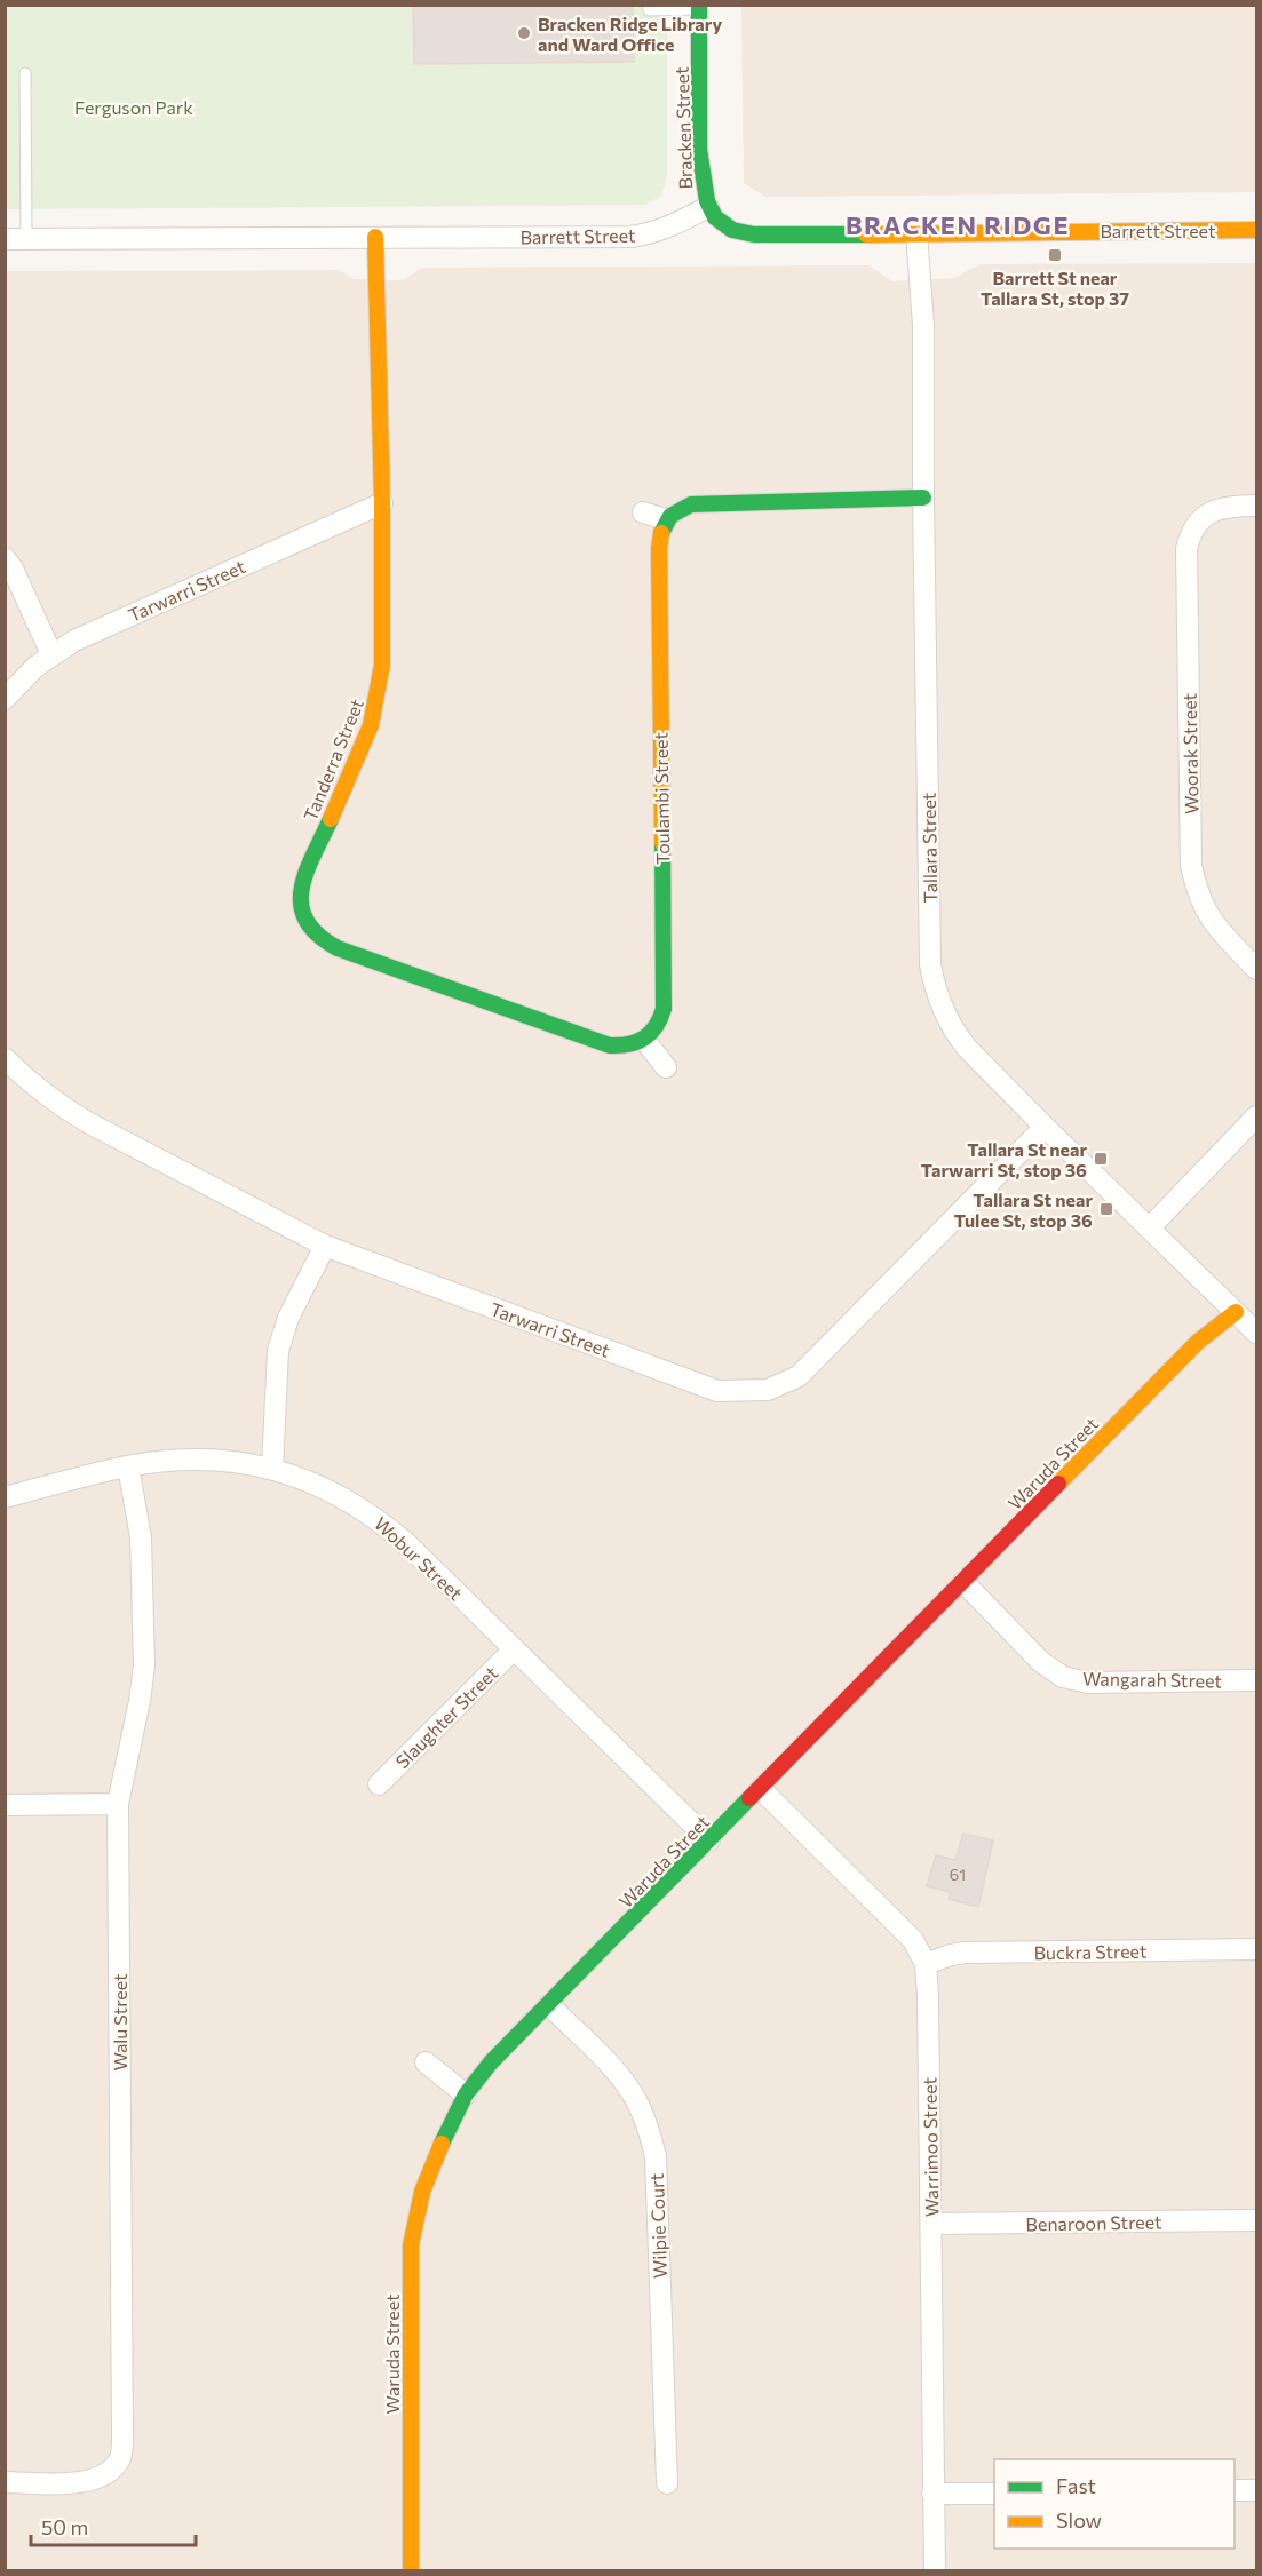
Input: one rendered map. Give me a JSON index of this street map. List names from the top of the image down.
{
  "streets": {
    "street": [
      "Bracken Street",
      "Barrett Street",
      "Tarwarri Street",
      "Woorak Street",
      "Tanderra Street",
      "Toulambi Street",
      "Tallara Street",
      "Waruda Street",
      "Wobur Street",
      "Wangarah Street",
      "Slaughter Street",
      "Buckra Street",
      "Walu Street",
      "Warrimoo Street",
      "Benaroon Street",
      "Wilpie Court"
    ]
  },
  "crossings": [
    ["Bracken Street", "Barrett Street"],
    ["Barrett Street", "Tanderra Street"],
    ["Barrett Street", "Tallara Street"],
    ["Tarwarri Street", "Tanderra Street"],
    ["Tarwarri Street", "Tallara Street"],
    ["Tanderra Street", "Toulambi Street"],
    ["Tallara Street", "Waruda Street"],
    ["Waruda Street", "Wobur Street"],
    ["Waruda Street", "Wangarah Street"],
    ["Waruda Street", "Warrimoo Street"],
    ["Waruda Street", "Wilpie Court"],
    ["Wobur Street", "Slaughter Street"],
    ["Wobur Street", "Walu Street"],
    ["Buckra Street", "Warrimoo Street"],
    ["Warrimoo Street", "Benaroon Street"]
  ],
  "districts": ["BRACKEN RIDGE"],
  "parks": ["Ferguson Park"],
  "places": {
    "other": ["Bracken Ridge Library and Ward Office"],
    "transit": ["Barrett St near Tallara St, stop 37", "Tallara St near Tarwarri St, stop 36", "Tallara St near Tulee St, stop 36"]
  },
  "house_numbers": ["61"],
  "legend": ["Fast", "Slow"],
  "scale_bar": "50 m"
}
